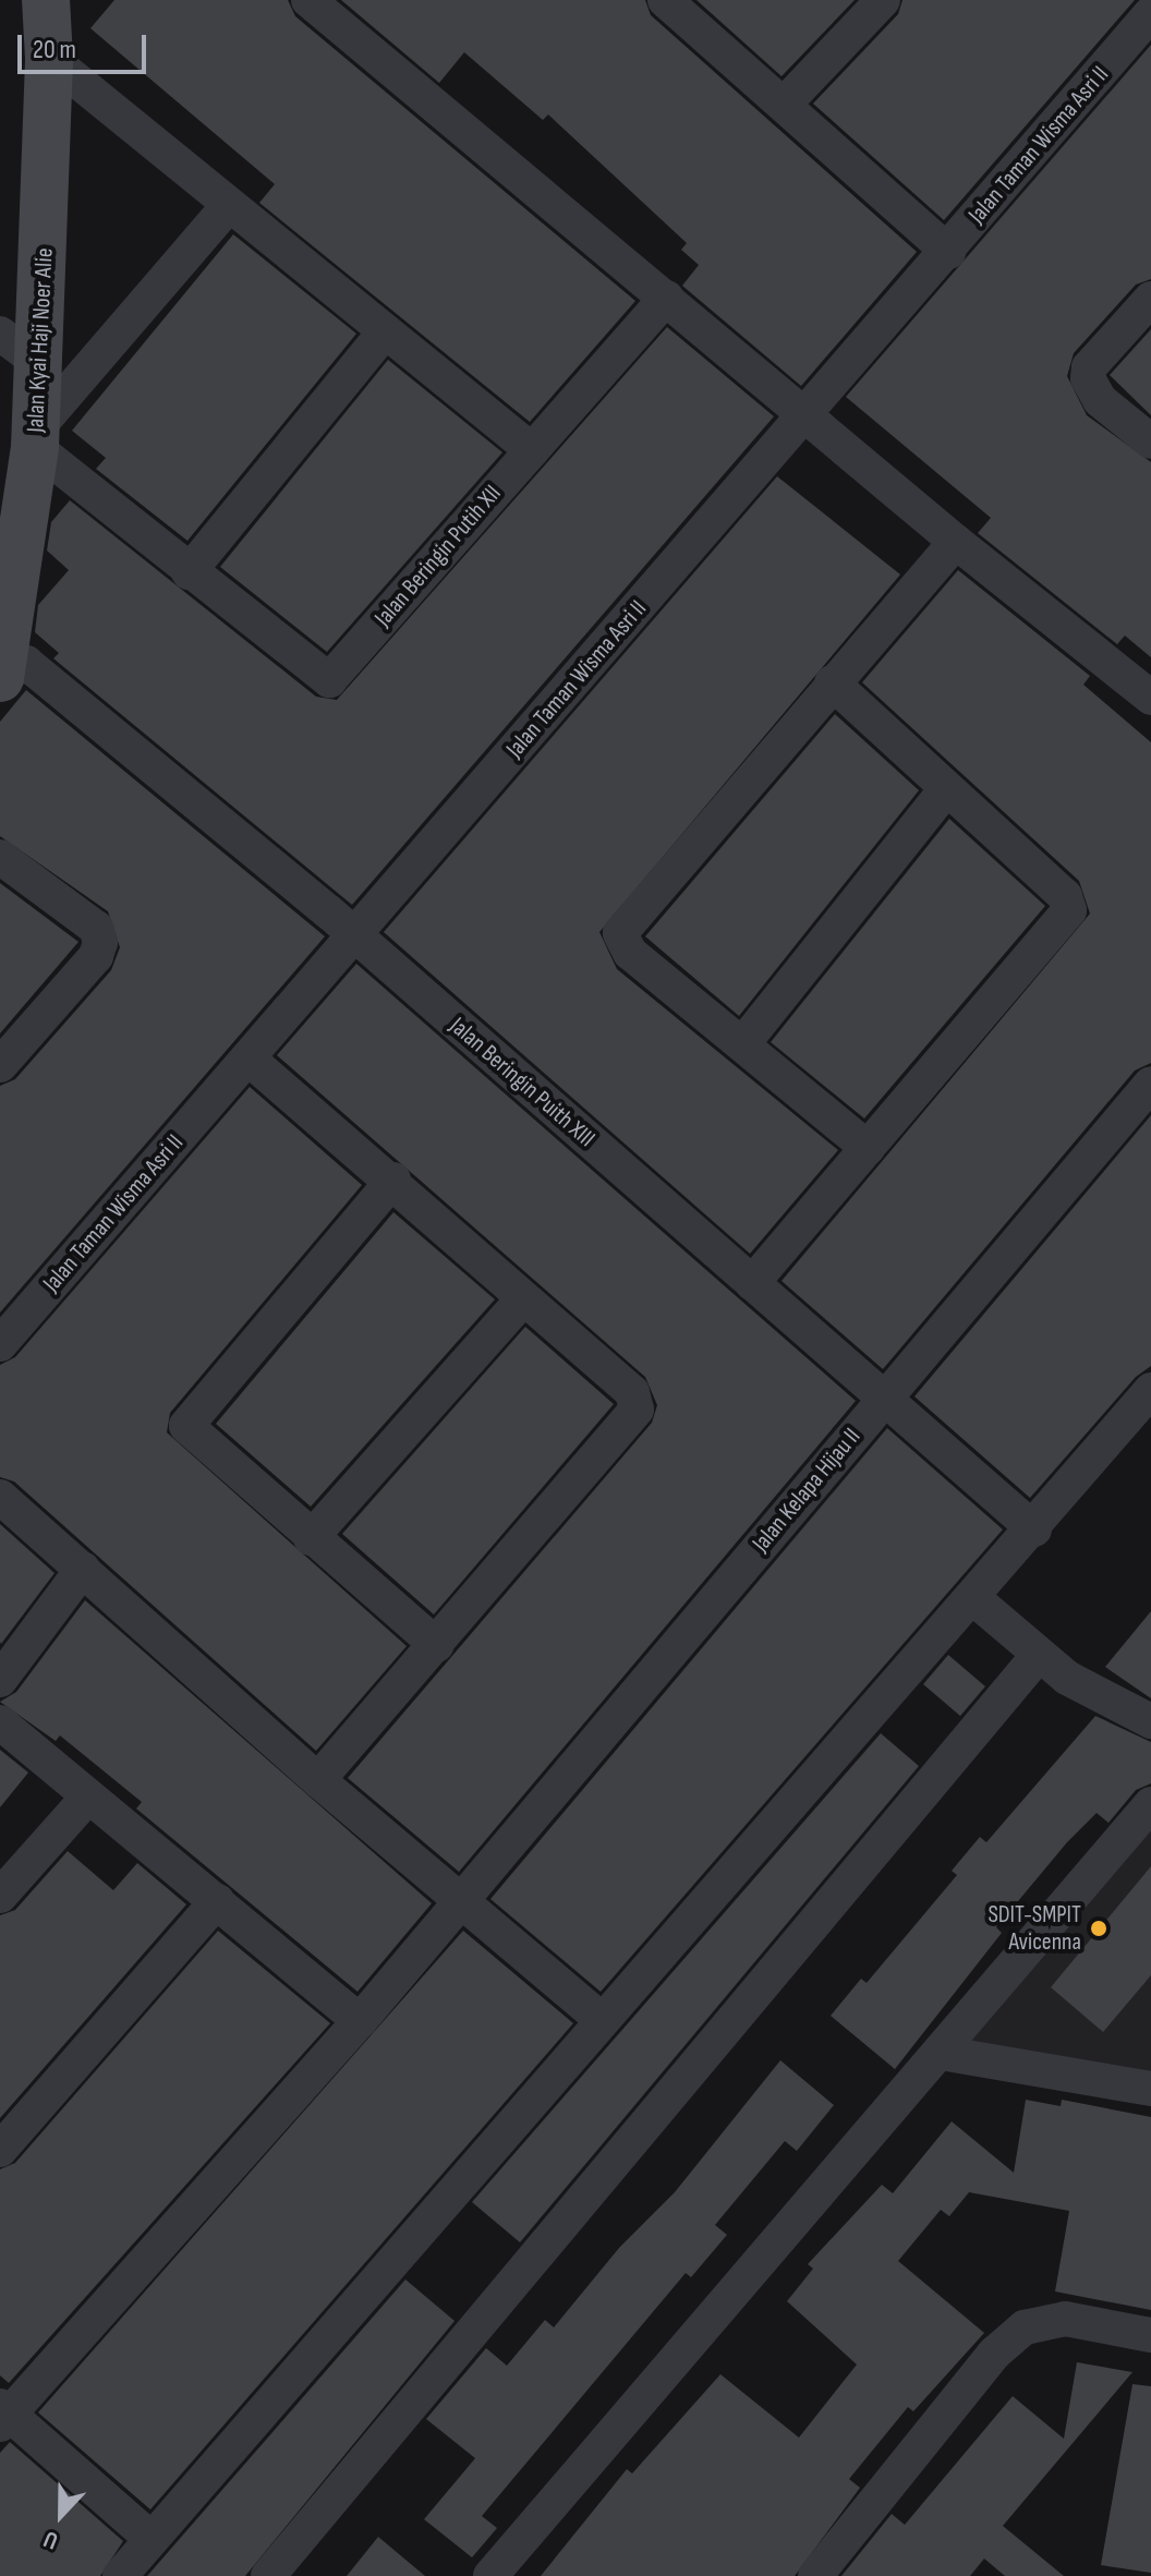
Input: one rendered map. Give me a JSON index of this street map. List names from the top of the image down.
{
  "streets": {
    "street": [
      "Jalan Taman Wisma Asri II",
      "Jalan Kyai Haji Noer Alie",
      "Jalan Beringin Putih XII",
      "Jalan Beringin Puith XIII",
      "Jalan Kelapa Hijau II"
    ]
  },
  "crossings": [
    ["Jalan Taman Wisma Asri II", "Jalan Beringin Puith XIII"],
    ["Jalan Kyai Haji Noer Alie", "Jalan Beringin Puith XIII"],
    ["Jalan Beringin Puith XIII", "Jalan Kelapa Hijau II"]
  ],
  "places": ["SDIT-SMPIT Avicenna"],
  "scale_bar": "20 m",
  "north": "bottom"
}
